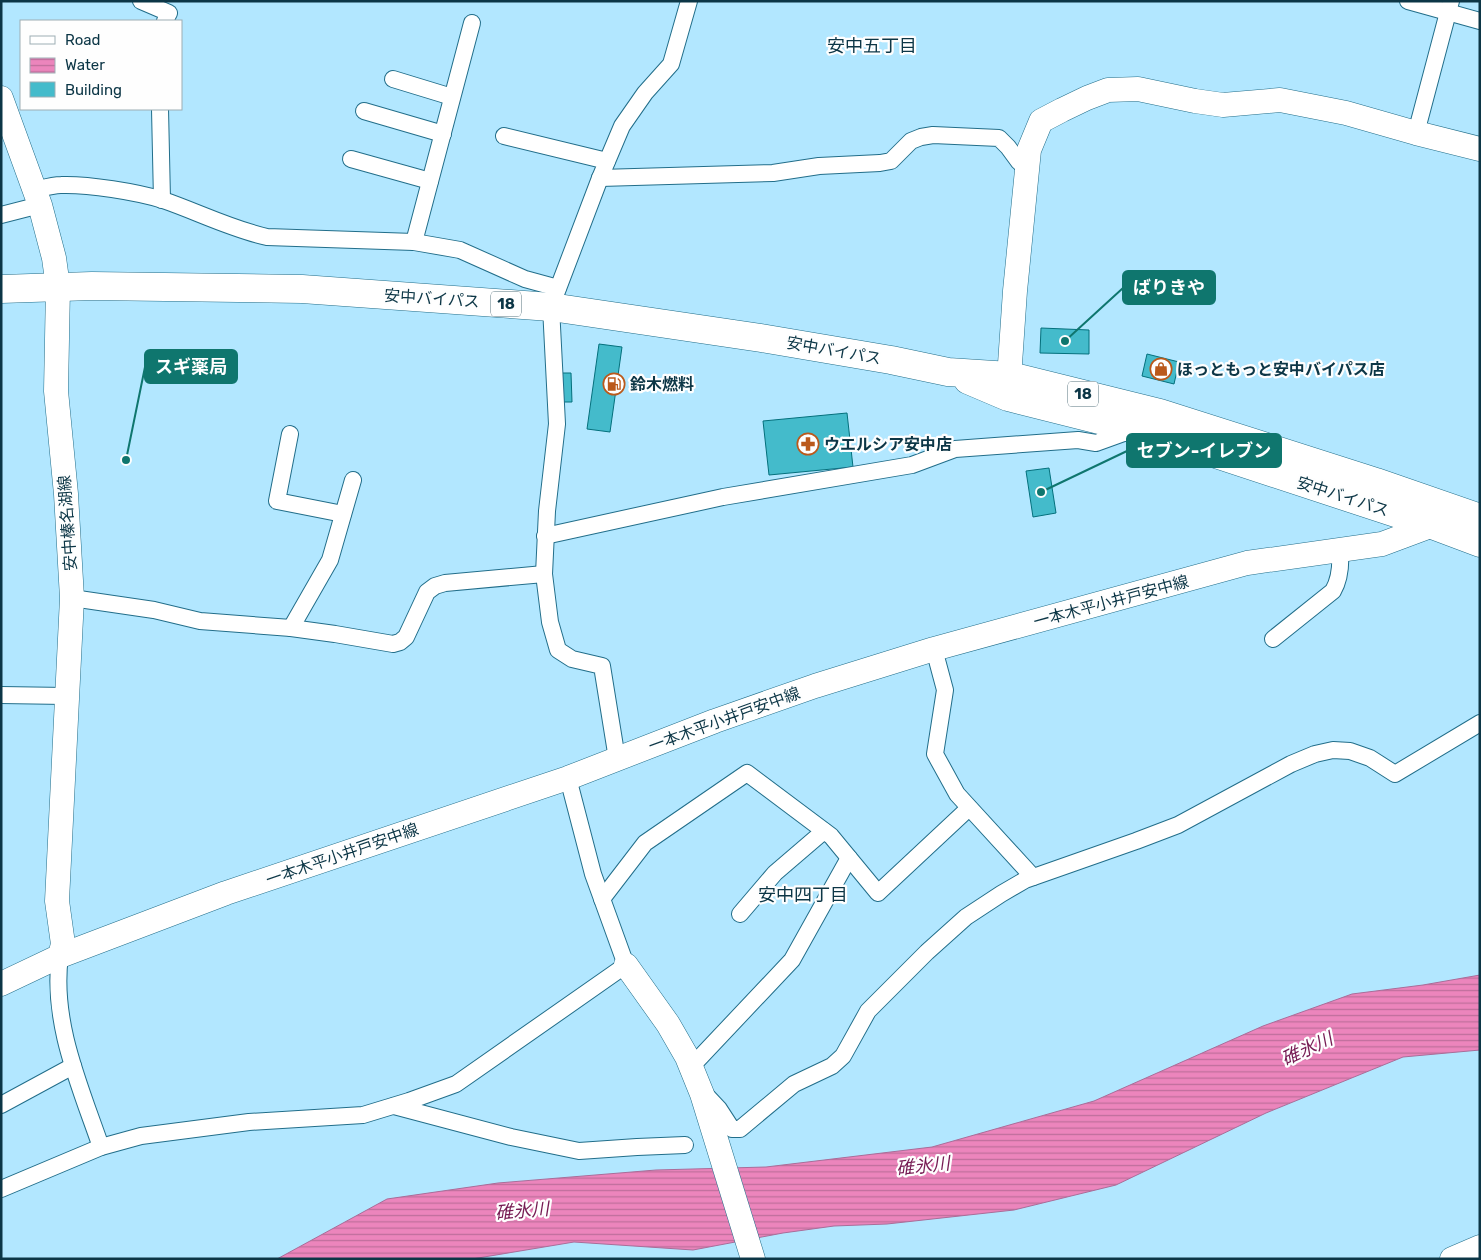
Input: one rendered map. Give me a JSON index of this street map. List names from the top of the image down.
{
  "streets": {
    "highway": ["安中バイパス", "18"],
    "main road": ["安中榛名湖線", "一本木平小井戸安中線"]
  },
  "crossings": [
    ["安中バイパス", "安中榛名湖線"],
    ["安中バイパス", "一本木平小井戸安中線"],
    ["安中榛名湖線", "一本木平小井戸安中線"]
  ],
  "districts": ["安中五丁目", "安中四丁目"],
  "water": ["碓氷川"],
  "places": {
    "other": ["ばりきや", "スギ薬局", "セブン-イレブン"],
    "shop": ["ほっともっと安中バイパス店"],
    "fuel station": ["鈴木燃料"],
    "pharmacy": ["ウエルシア安中店"]
  },
  "legend": ["Road", "Water", "Building"]
}
